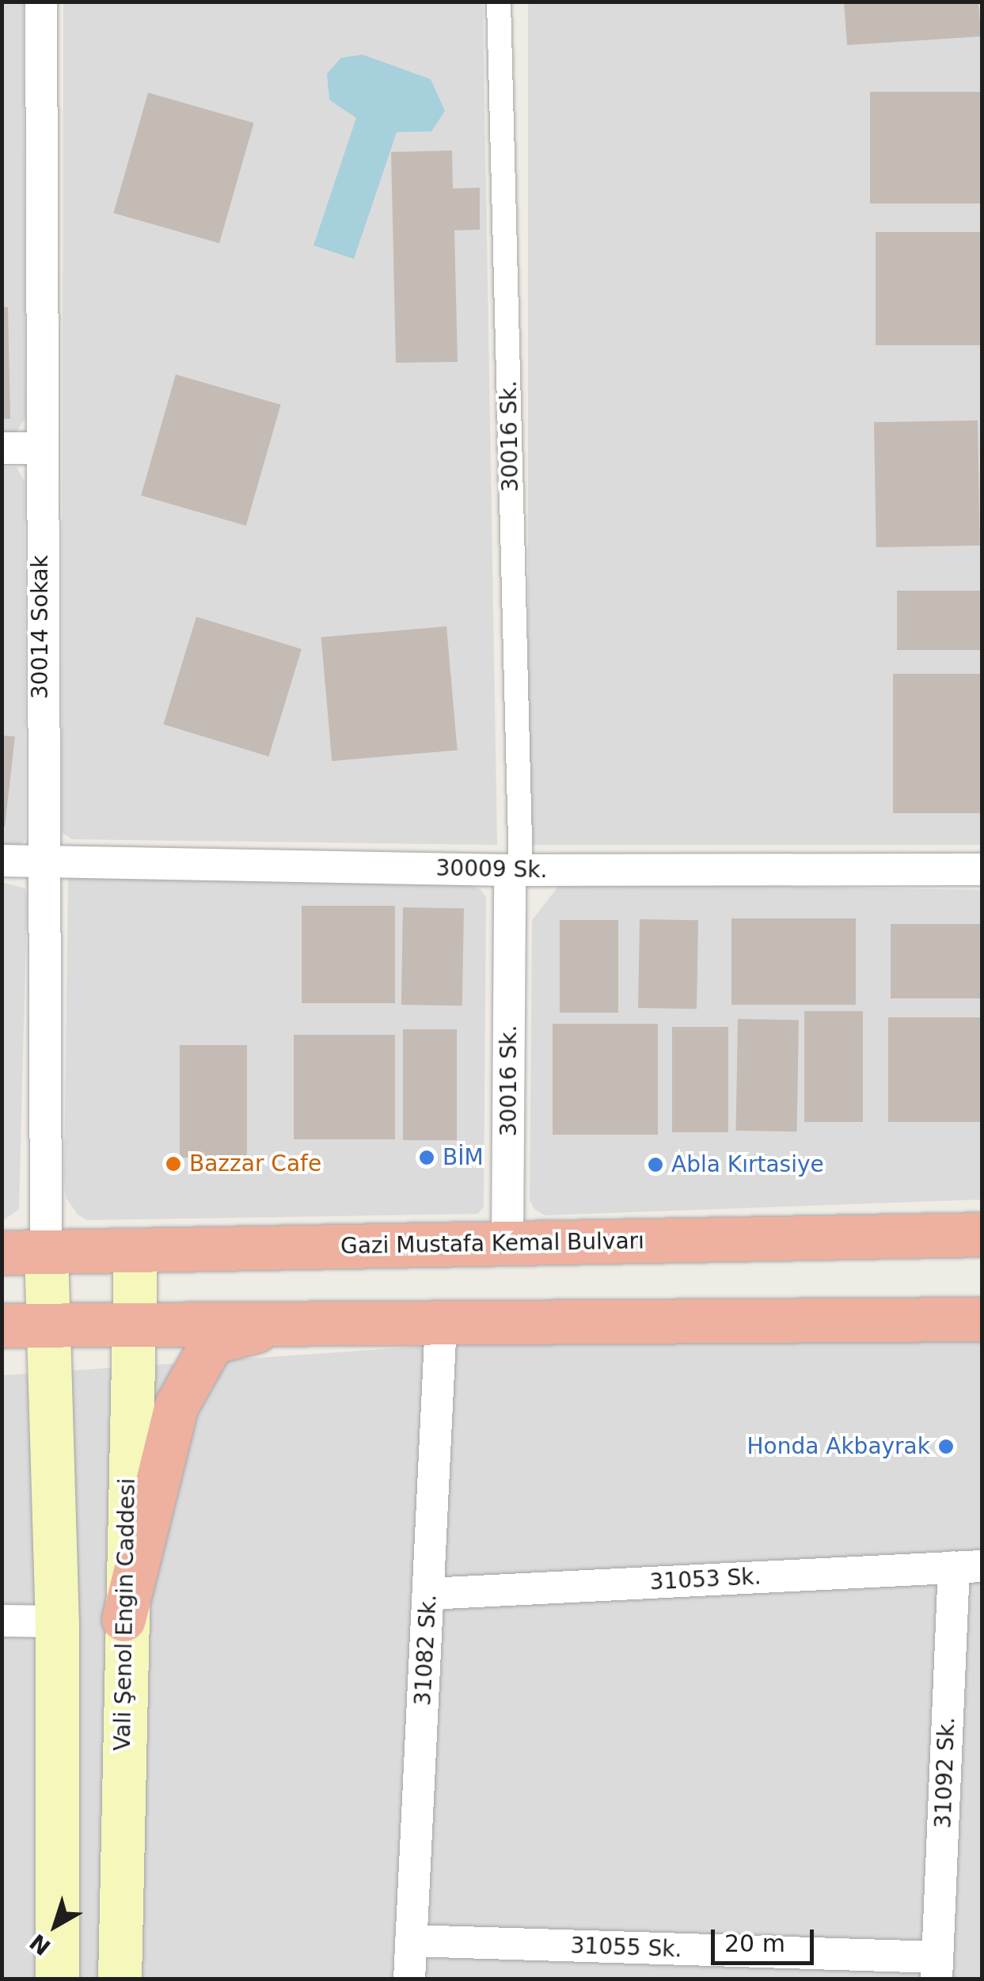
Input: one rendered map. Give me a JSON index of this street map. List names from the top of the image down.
{
  "streets": {
    "highway": ["Gazi Mustafa Kemal Bulvarı"],
    "main road": ["Vali Şenol Engin Caddesi"],
    "street": [
      "30016 Sk.",
      "30014 Sokak",
      "30009 Sk.",
      "31053 Sk.",
      "31082 Sk.",
      "31092 Sk.",
      "31055 Sk."
    ]
  },
  "crossings": [
    ["30016 Sk.", "30009 Sk."],
    ["30016 Sk.", "Gazi Mustafa Kemal Bulvarı"],
    ["30014 Sokak", "30009 Sk."],
    ["30014 Sokak", "Gazi Mustafa Kemal Bulvarı"],
    ["Gazi Mustafa Kemal Bulvarı", "Vali Şenol Engin Caddesi"],
    ["31053 Sk.", "31082 Sk."],
    ["31053 Sk.", "31092 Sk."],
    ["31082 Sk.", "31055 Sk."],
    ["31092 Sk.", "31055 Sk."]
  ],
  "places": [
    "BİM",
    "Bazzar Cafe",
    "Abla Kırtasiye",
    "Honda Akbayrak"
  ],
  "scale_bar": "20 m",
  "north": "bottom left"
}
